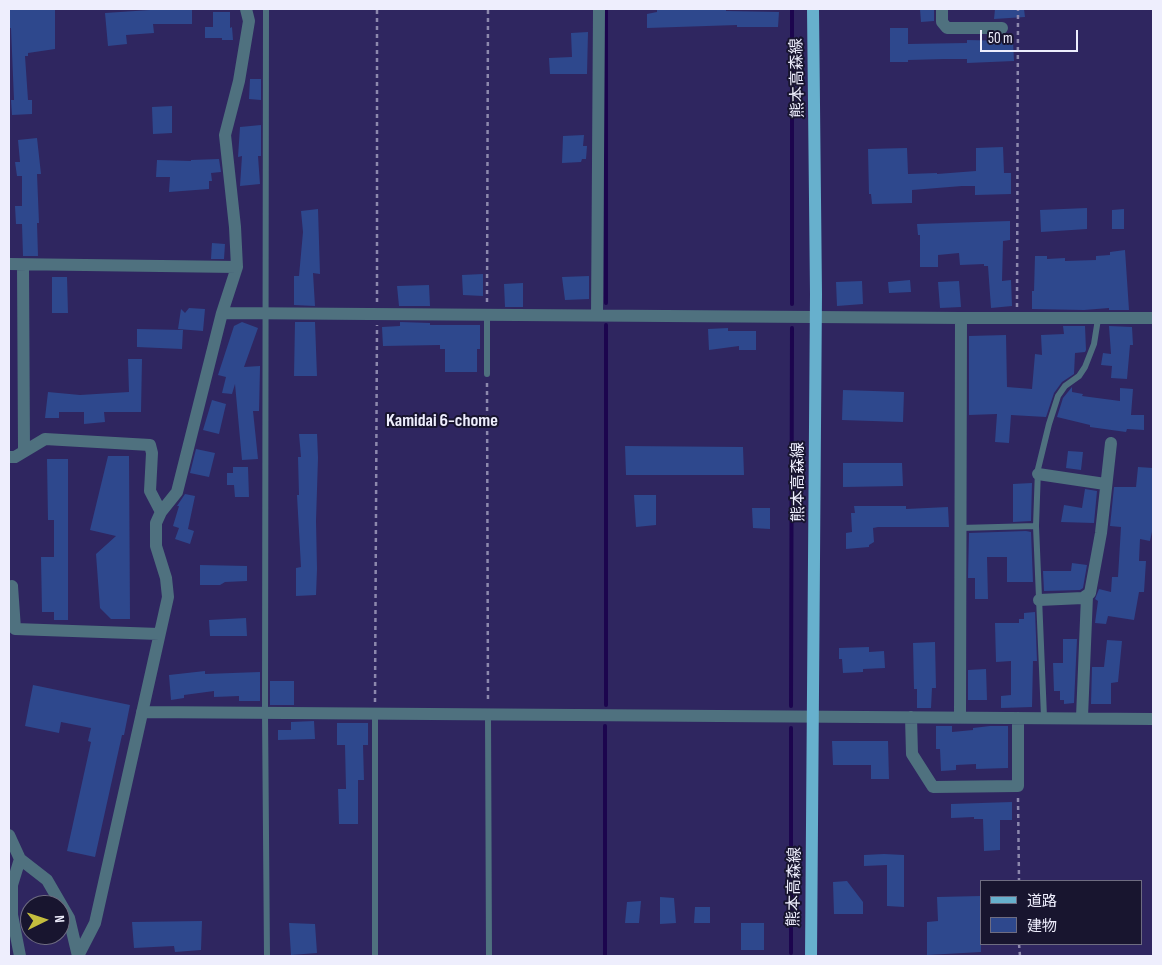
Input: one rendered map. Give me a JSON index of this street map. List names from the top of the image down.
{
  "streets": {
    "main road": ["熊本高森線"]
  },
  "districts": ["Kamidai 6-chome"],
  "legend": ["道路", "建物"],
  "scale_bar": "50 m",
  "north": "right"
}
